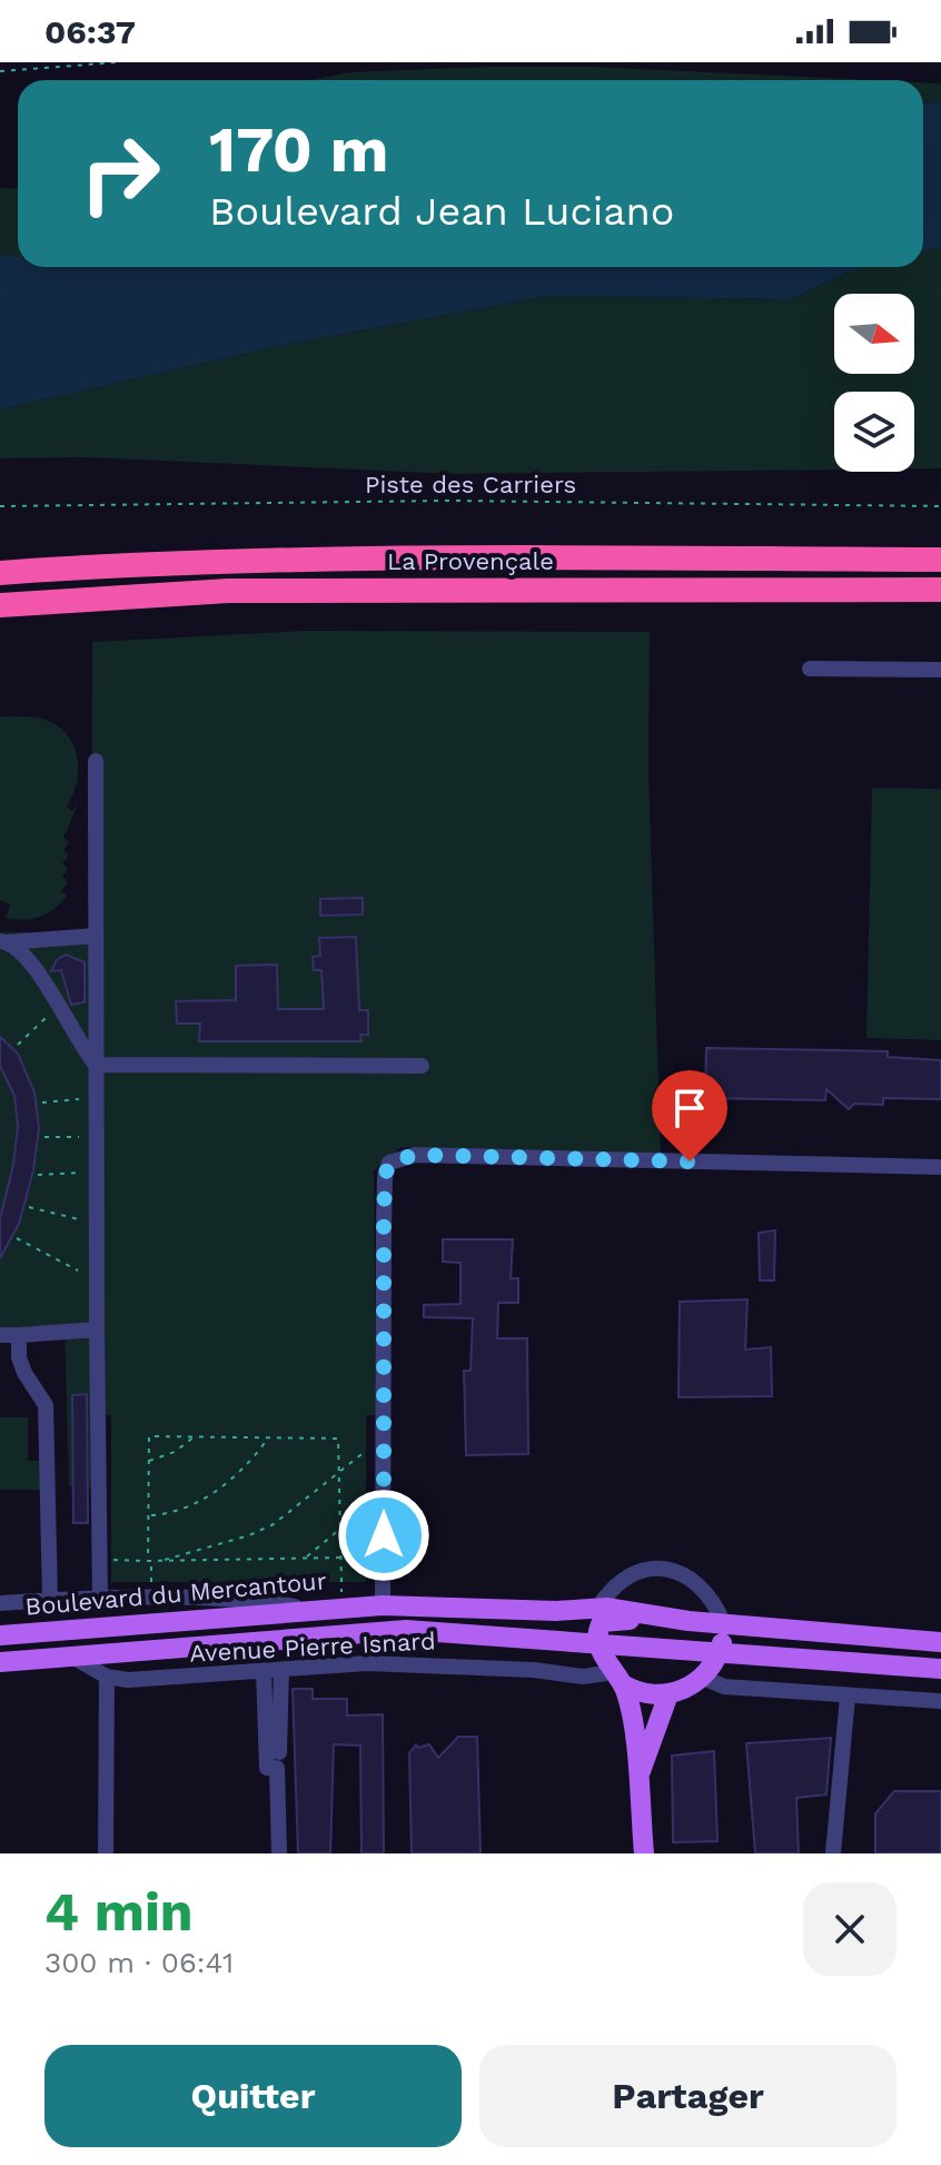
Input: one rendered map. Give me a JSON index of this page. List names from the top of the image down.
{
  "streets": {
    "highway": ["La Provençale"],
    "main road": ["Boulevard du Mercantour"],
    "street": ["Avenue Pierre Isnard"],
    "path": ["Piste des Carriers"]
  },
  "north": "right",
  "page": {
    "status": "06:37",
    "turn": ["170 m", "Boulevard Jean Luciano"],
    "heading": ["4 min", "300 m · 06:41"],
    "buttons": ["Quitter", "Partager"]
  }
}
